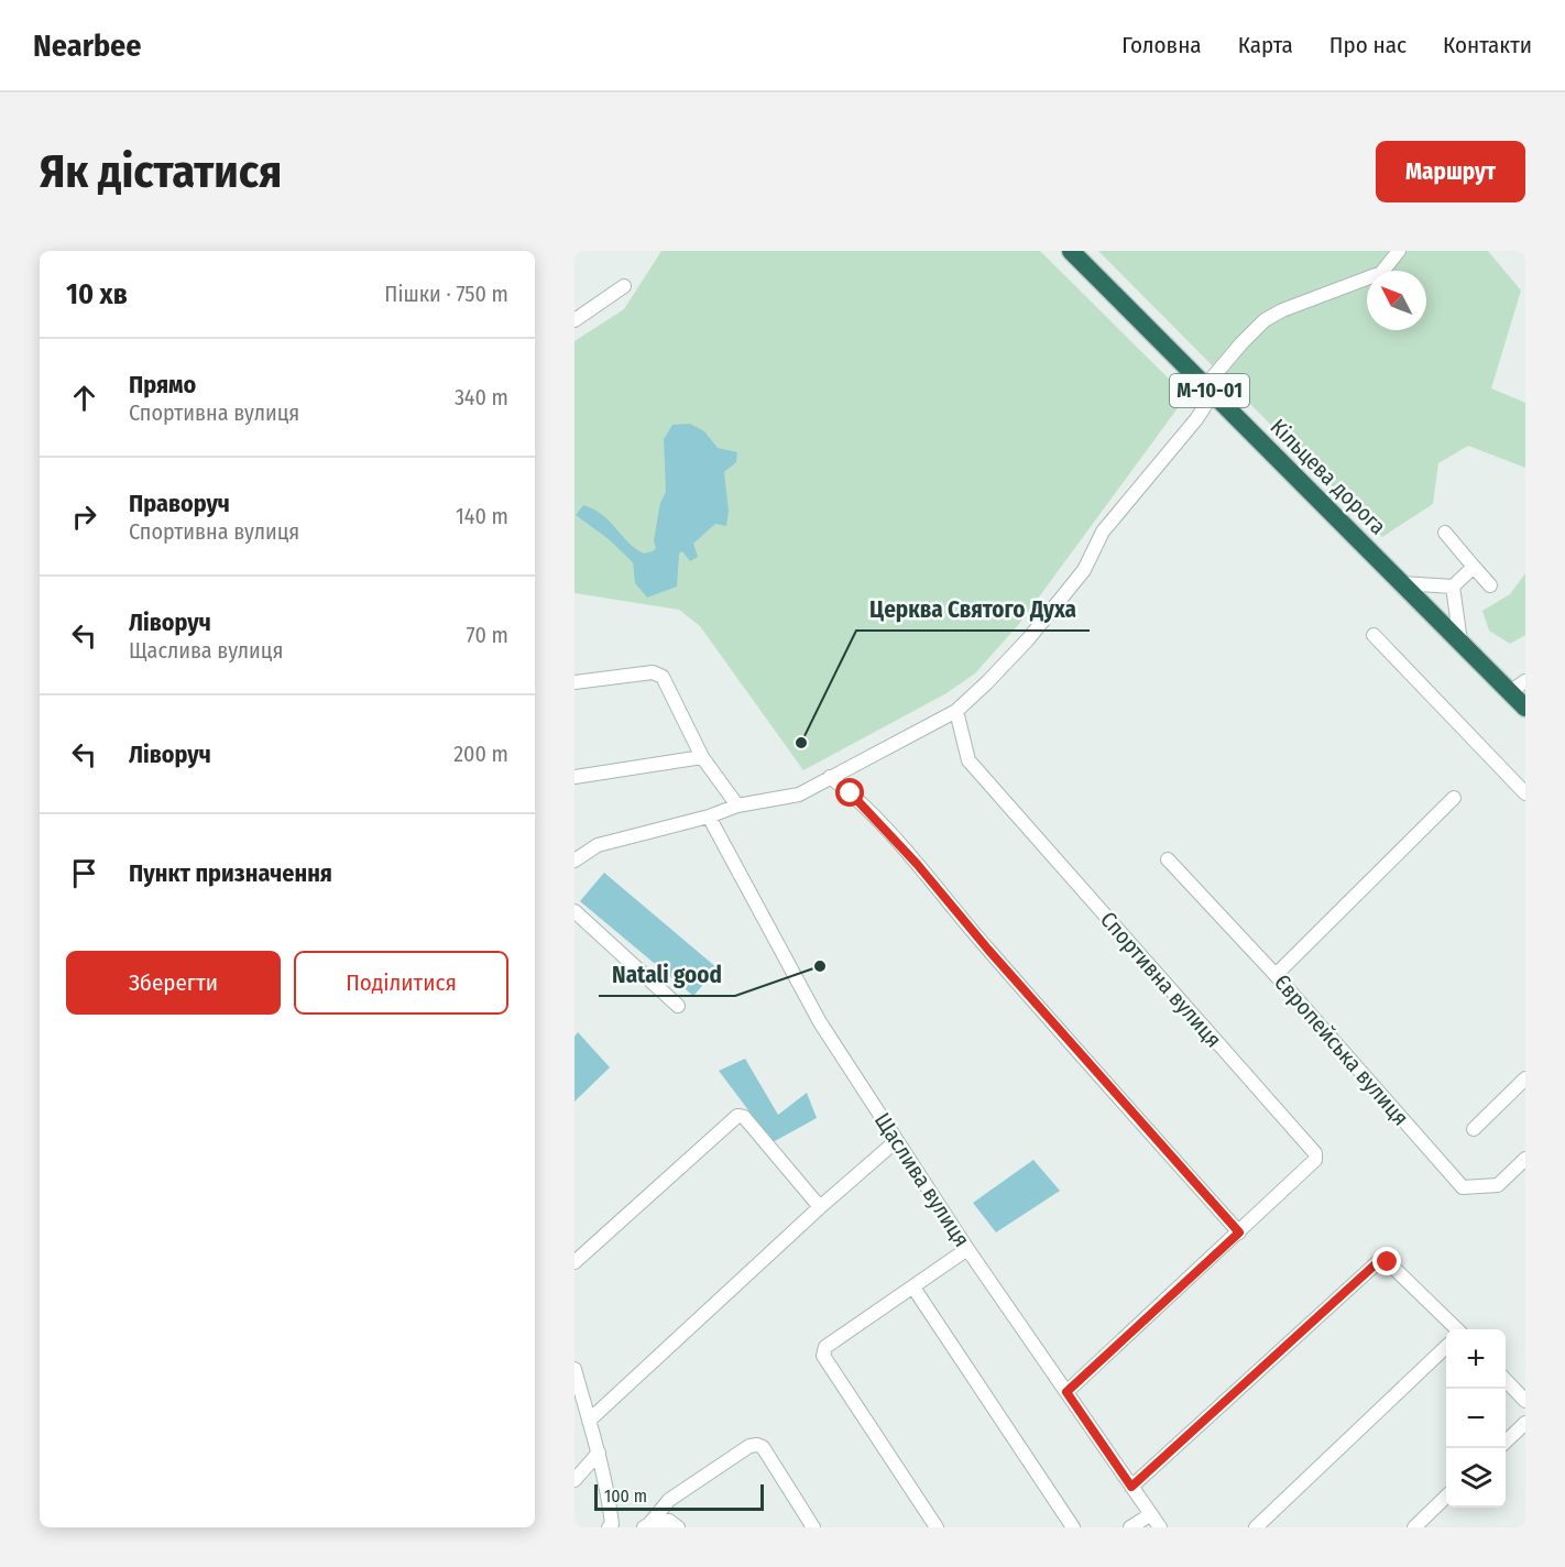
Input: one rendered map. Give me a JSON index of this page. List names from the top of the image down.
{
  "streets": {
    "highway": ["М-10-01", "Кільцева дорога"],
    "street": ["Спортивна вулиця", "Європейська вулиця", "Щаслива вулиця"]
  },
  "crossings": [
    ["Спортивна вулиця", "Щаслива вулиця"]
  ],
  "places": ["Церква Святого Духа", "Natali good"],
  "scale_bar": "100 m",
  "north": "top left",
  "page": {
    "header": "Nearbee",
    "nav": [
      "Головна",
      "Карта",
      "Про нас",
      "Контакти"
    ],
    "buttons": [
      "Маршрут",
      ["Зберегти", "Поділитися"]
    ],
    "title": "Як дістатися",
    "heading": ["10 хв", "Пішки · 750 m"],
    "list": [
      ["Прямо", "Спортивна вулиця", "340 m"],
      ["Праворуч", "Спортивна вулиця", "140 m"],
      ["Ліворуч", "Щаслива вулиця", "70 m"],
      ["Ліворуч", "200 m"],
      "Пункт призначення"
    ],
    "map_buttons": ["+", "−"],
    "scale": "100 m"
  }
}
